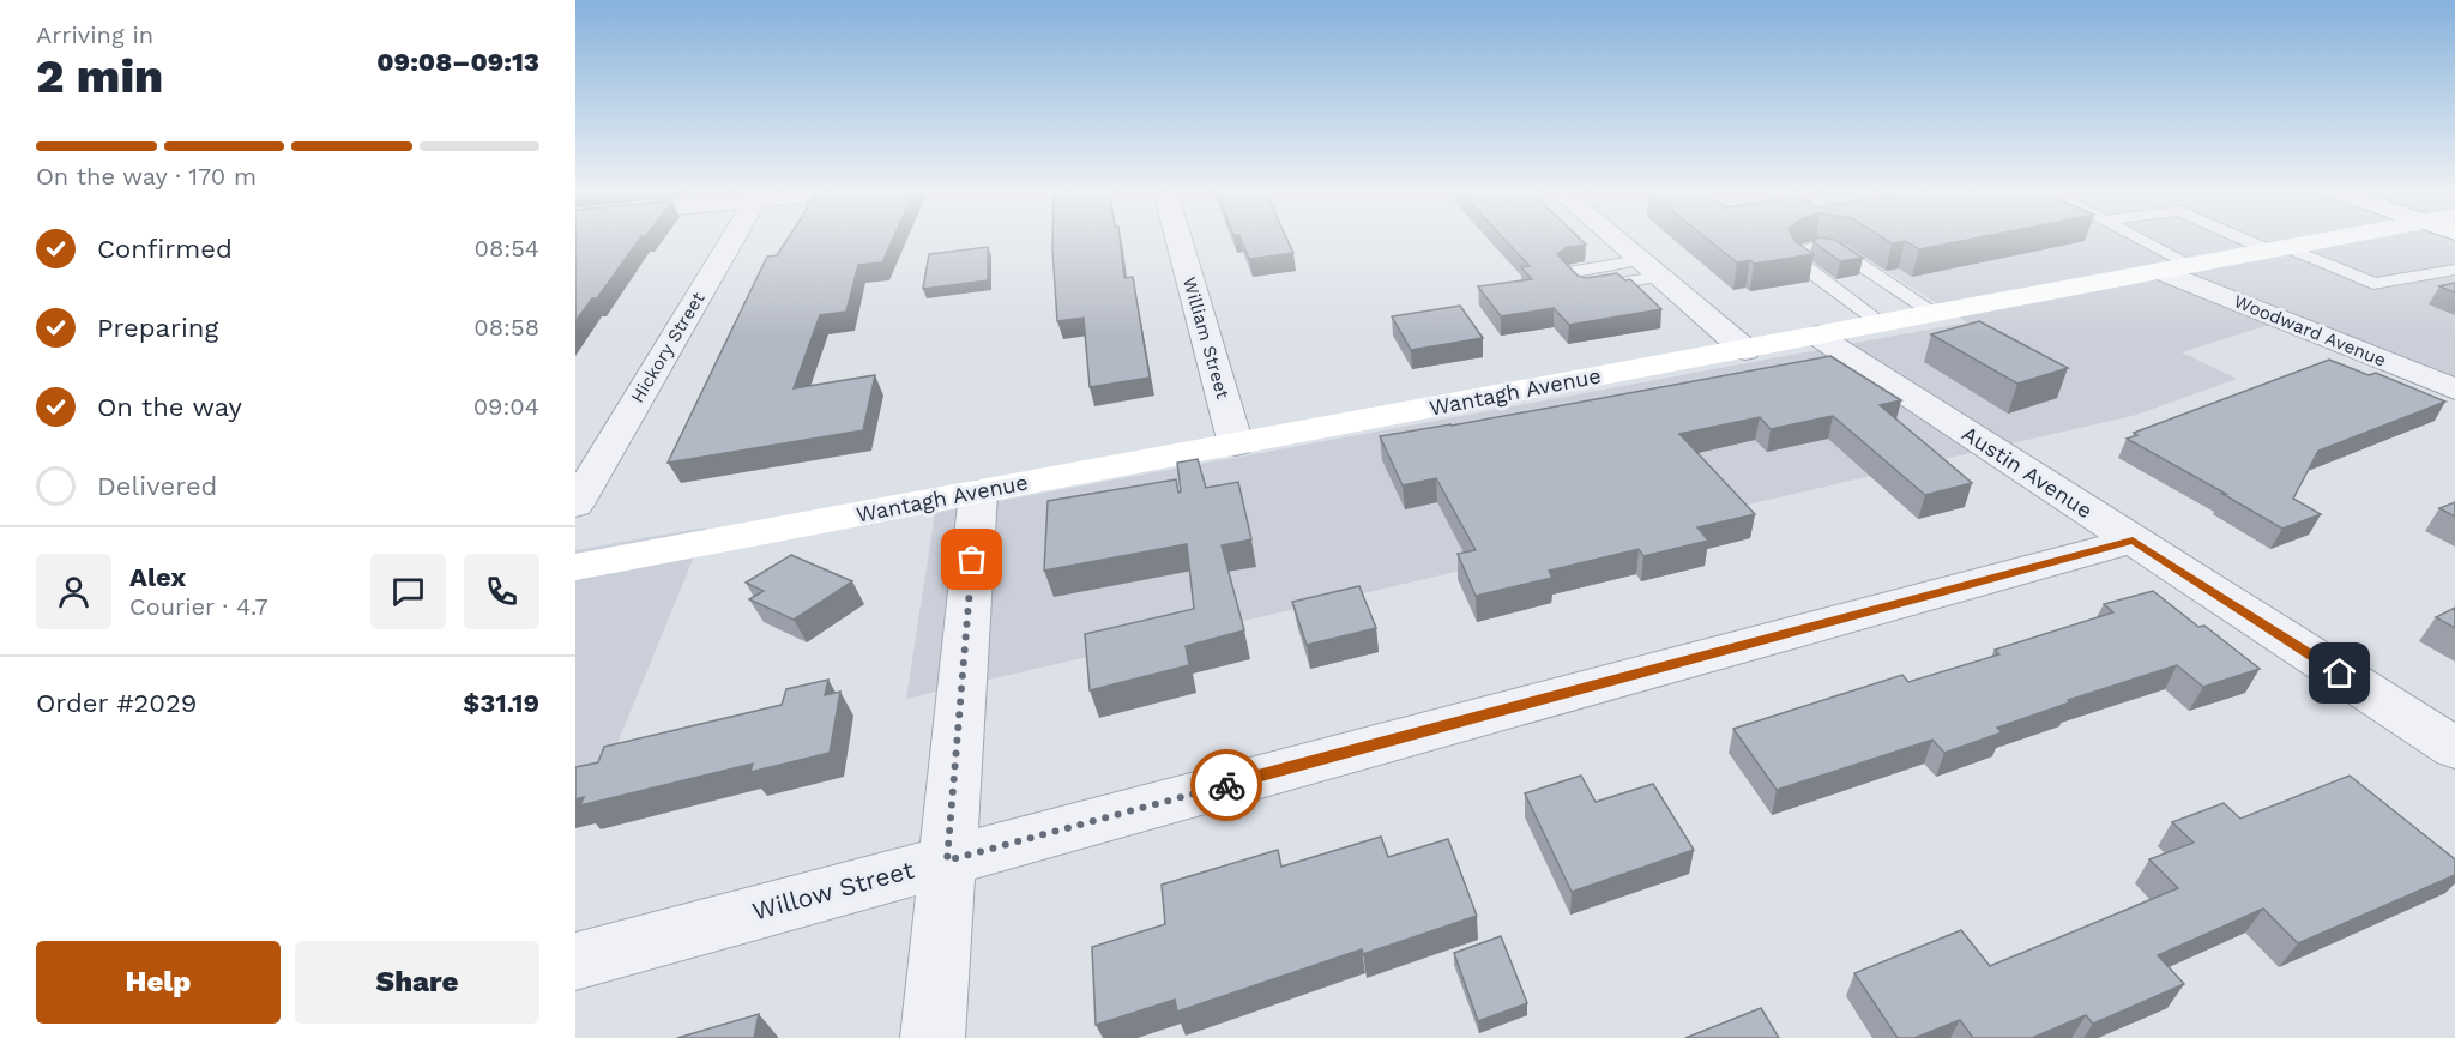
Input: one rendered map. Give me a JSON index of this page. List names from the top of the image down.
{
  "streets": {
    "main road": ["Wantagh Avenue"],
    "street": [
      "Woodward Avenue",
      "William Street",
      "Hickory Street",
      "Austin Avenue",
      "Willow Street"
    ]
  },
  "crossings": [
    ["Woodward Avenue", "Wantagh Avenue"],
    ["William Street", "Wantagh Avenue"],
    ["Wantagh Avenue", "Austin Avenue"],
    ["Austin Avenue", "Willow Street"]
  ],
  "page": {
    "heading": ["2 min", "Arriving in", "09:08–09:13"],
    "panel": [
      "Alex",
      "Courier · 4.7",
      "Order #2029",
      "$31.19"
    ],
    "bar": "On the way · 170 m",
    "list": [
      ["Confirmed", "08:54"],
      ["Preparing", "08:58"],
      ["On the way", "09:04"],
      "Delivered"
    ],
    "buttons": ["Help", "Share"]
  }
}
